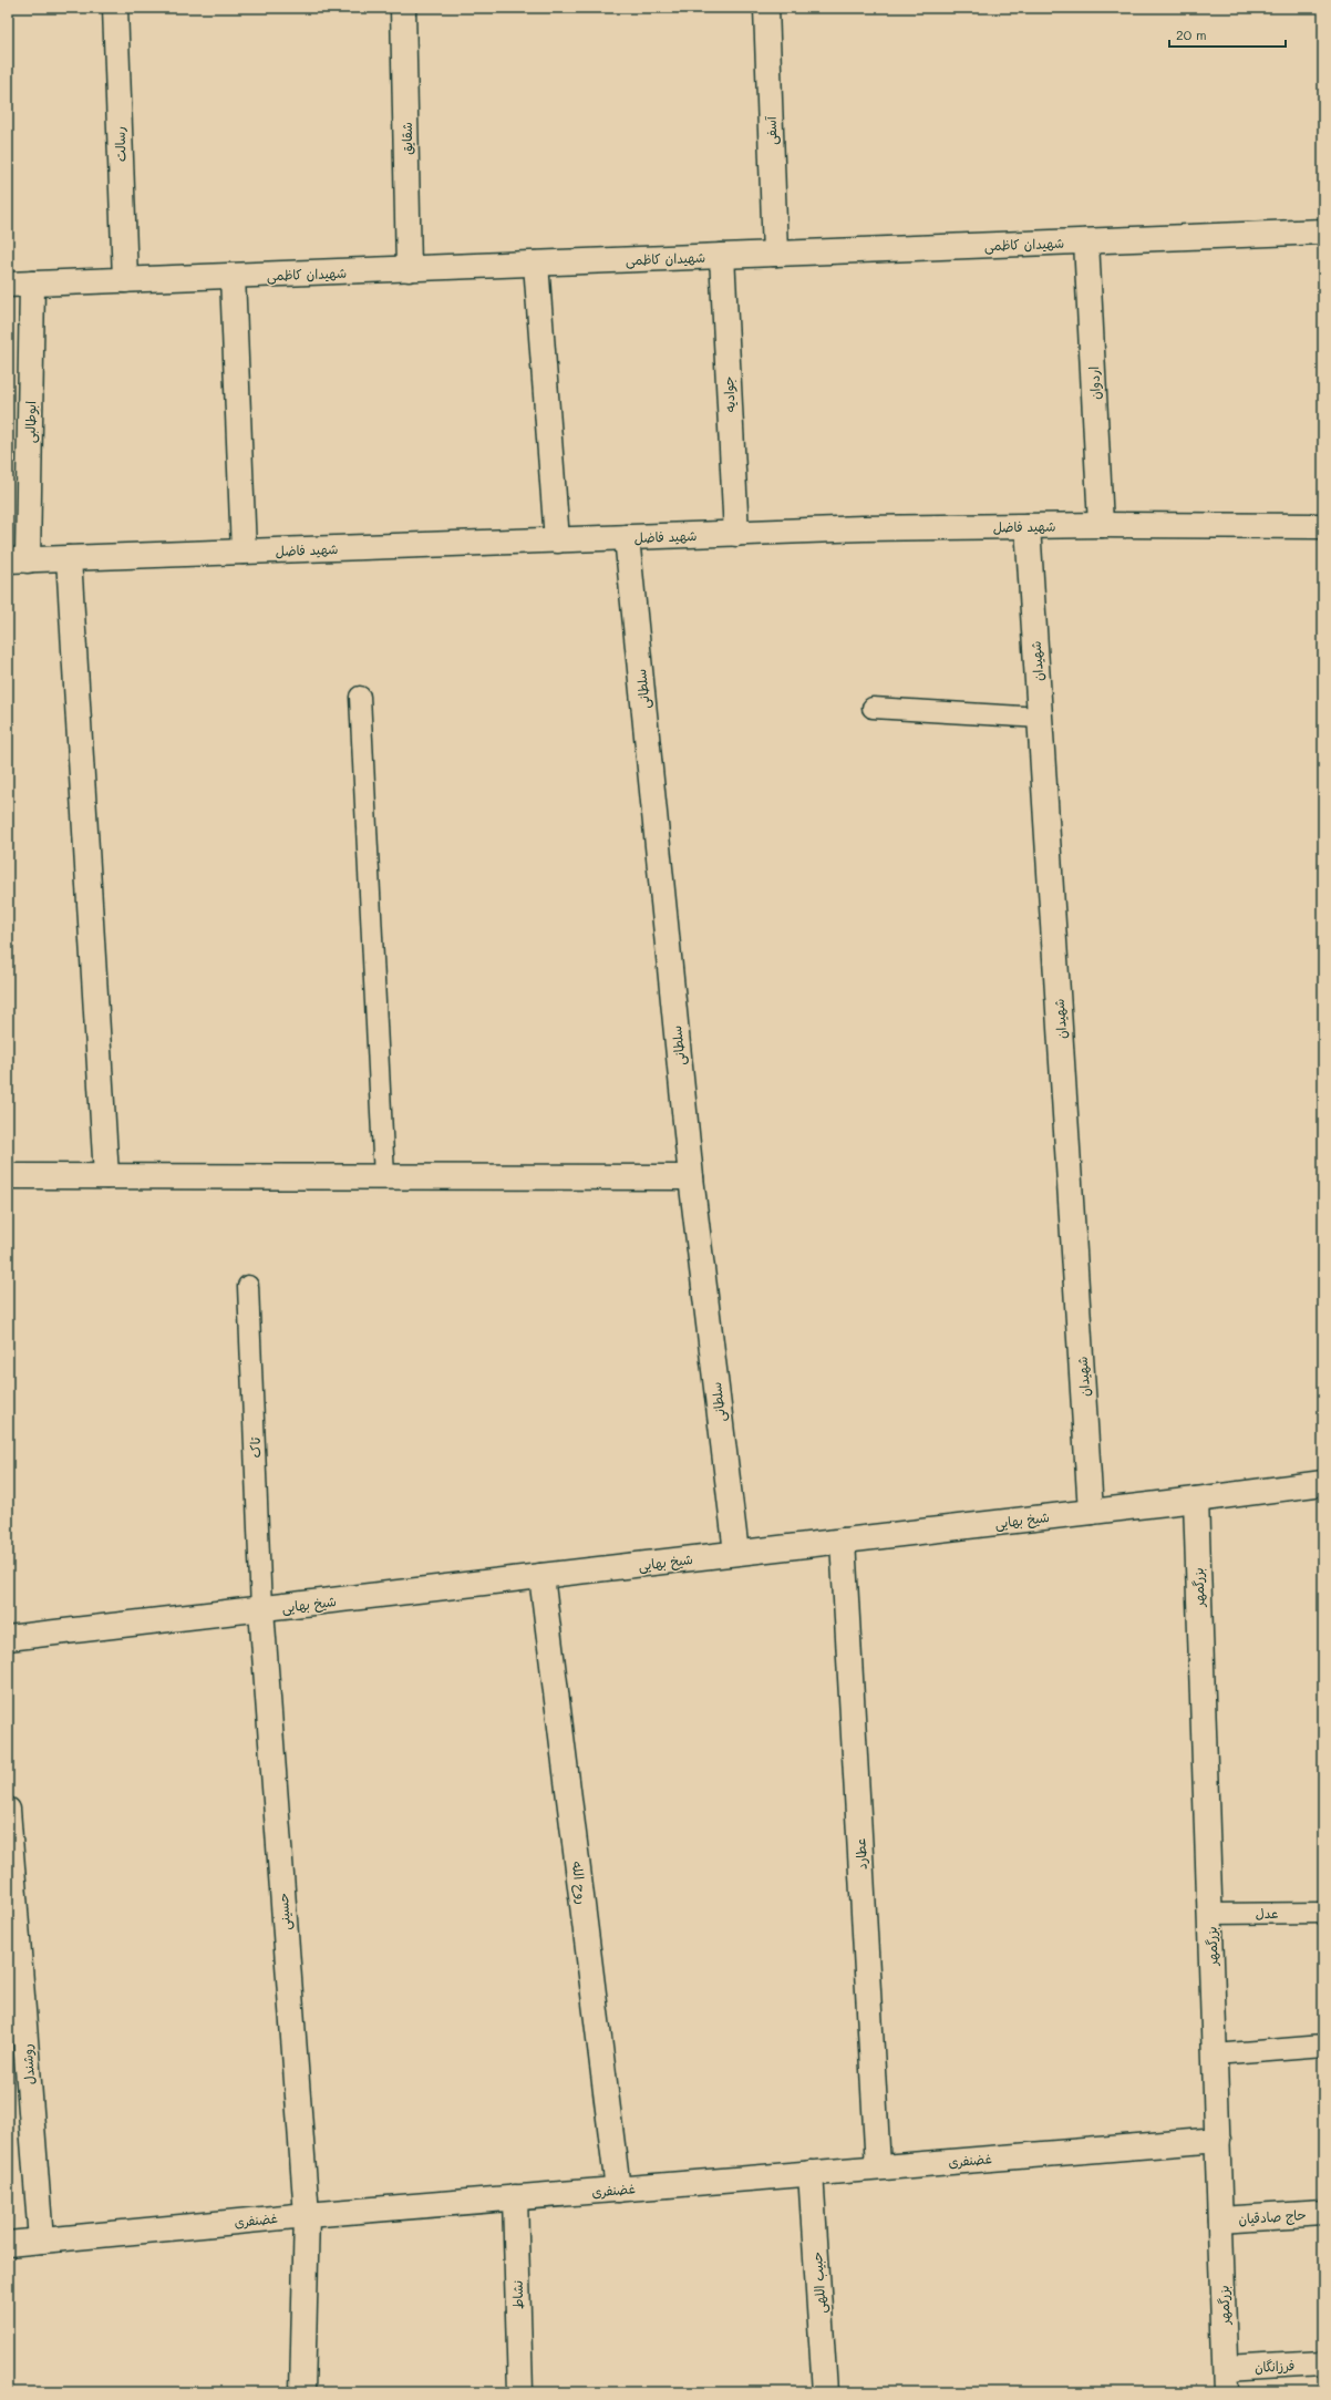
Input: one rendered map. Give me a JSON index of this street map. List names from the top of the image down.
{
  "streets": {
    "street": [
      "آسفی",
      "شقایق",
      "رسالت",
      "شهیدان کاظمی",
      "اردوان",
      "جوادیه",
      "ابوطالبی",
      "شهید فاضل",
      "شهیدان",
      "سلطانی",
      "شیخ بهایی",
      "بزرگمهر",
      "عطارد",
      "روح الله",
      "حسینی",
      "روشندل",
      "غضنفری",
      "حاج صادقیان",
      "حبیب اللهی",
      "نشاط",
      "فرزانگان"
    ],
    "lane": ["تاک", "عدل"]
  },
  "crossings": [
    ["آسفی", "شهیدان کاظمی"],
    ["شقایق", "شهیدان کاظمی"],
    ["رسالت", "شهیدان کاظمی"],
    ["شهیدان کاظمی", "اردوان"],
    ["شهیدان کاظمی", "جوادیه"],
    ["شهیدان کاظمی", "ابوطالبی"],
    ["اردوان", "شهید فاضل"],
    ["جوادیه", "شهید فاضل"],
    ["ابوطالبی", "شهید فاضل"],
    ["شهید فاضل", "شهیدان"],
    ["شهید فاضل", "سلطانی"],
    ["شهیدان", "شیخ بهایی"],
    ["سلطانی", "شیخ بهایی"],
    ["تاک", "شیخ بهایی"],
    ["تاک", "حسینی"],
    ["شیخ بهایی", "بزرگمهر"],
    ["شیخ بهایی", "عطارد"],
    ["شیخ بهایی", "روح الله"],
    ["شیخ بهایی", "حسینی"],
    ["بزرگمهر", "عدل"],
    ["بزرگمهر", "غضنفری"],
    ["بزرگمهر", "حاج صادقیان"],
    ["بزرگمهر", "فرزانگان"],
    ["عطارد", "غضنفری"],
    ["روح الله", "غضنفری"],
    ["حسینی", "غضنفری"],
    ["روشندل", "غضنفری"],
    ["غضنفری", "حبیب اللهی"],
    ["غضنفری", "نشاط"]
  ],
  "scale_bar": "20 m"
}
